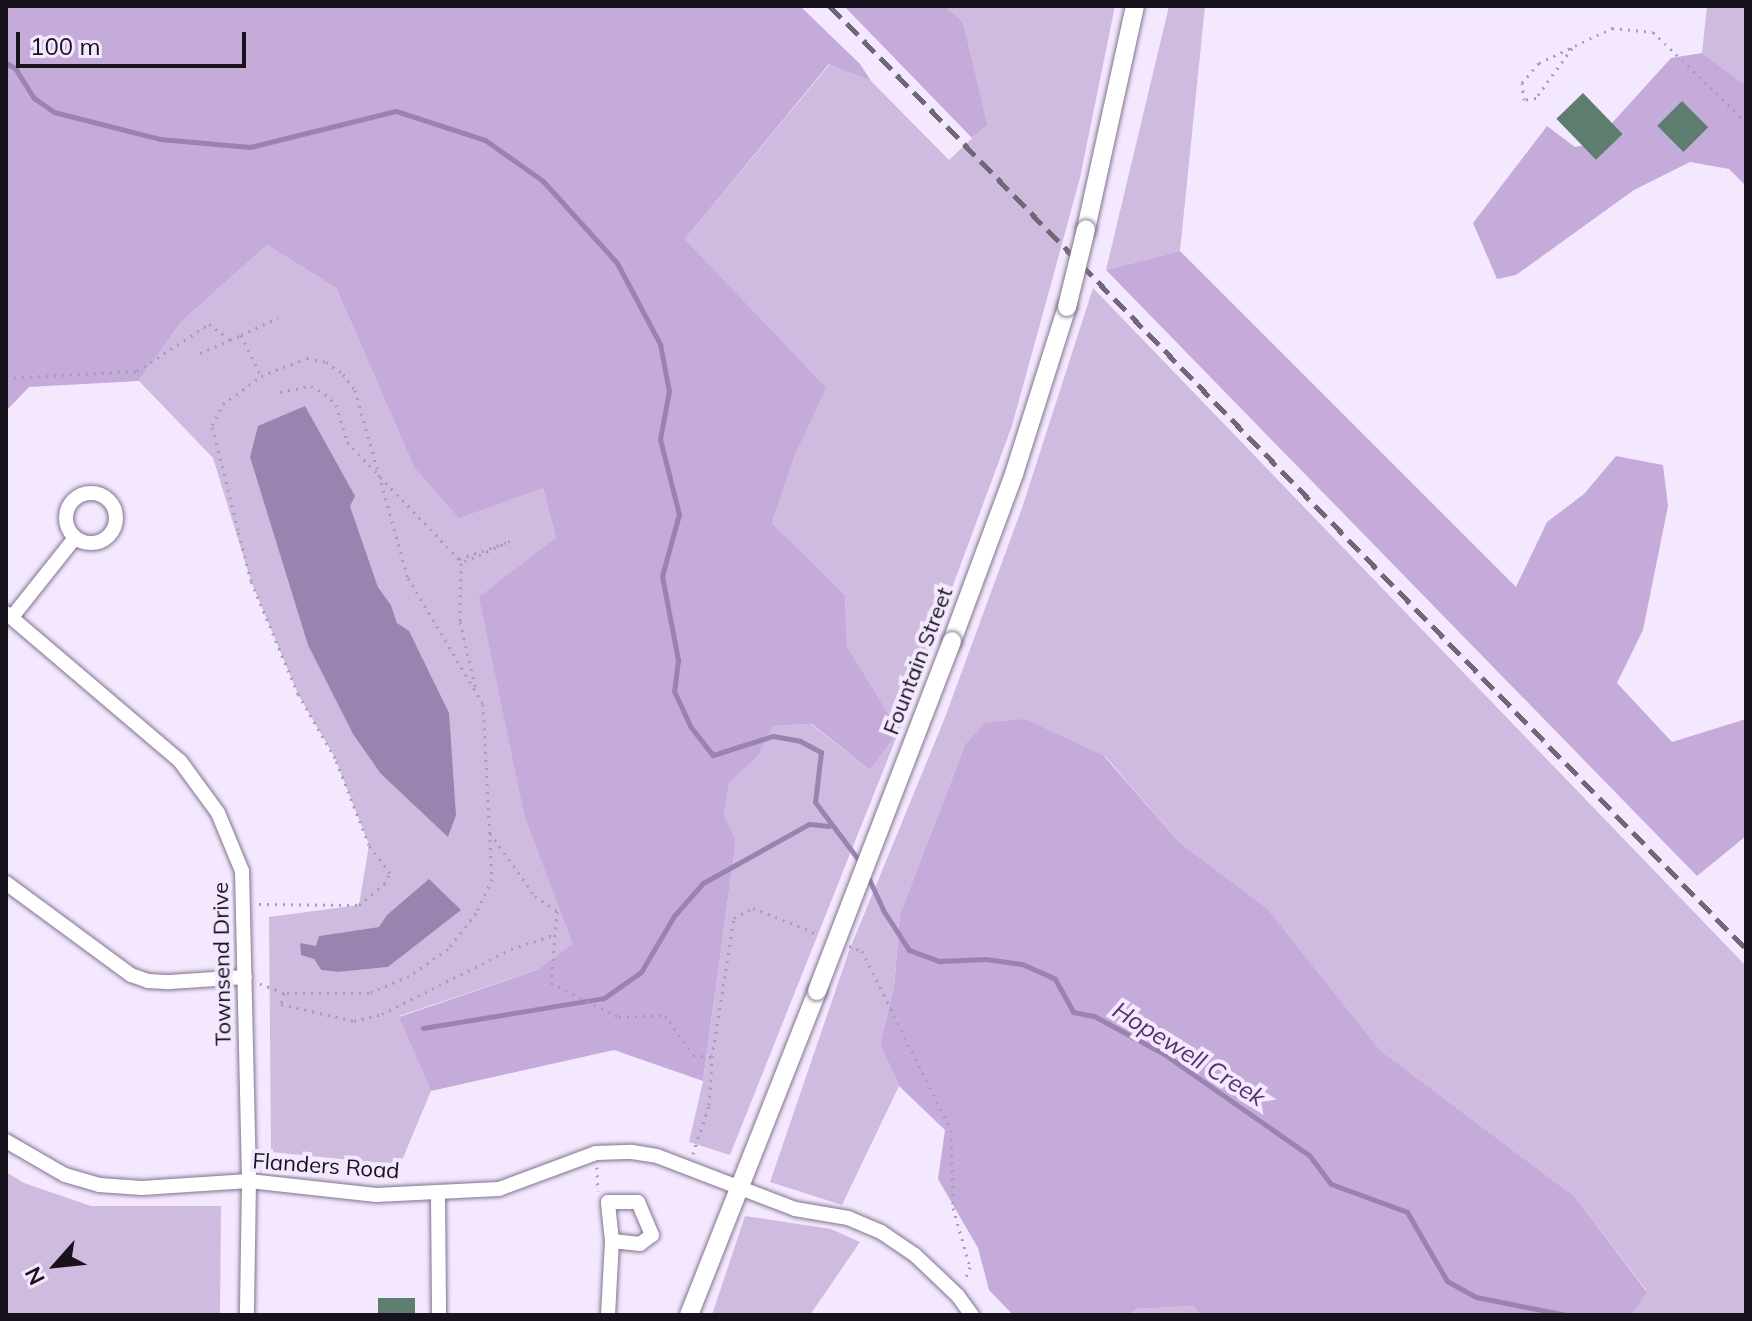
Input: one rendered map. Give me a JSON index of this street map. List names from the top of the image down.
{
  "streets": {
    "main road": ["Fountain Street"],
    "street": ["Townsend Drive", "Flanders Road"]
  },
  "crossings": [
    ["Fountain Street", "Flanders Road"],
    ["Townsend Drive", "Flanders Road"]
  ],
  "water": ["Hopewell Creek"],
  "scale_bar": "100 m",
  "north": "bottom left"
}
